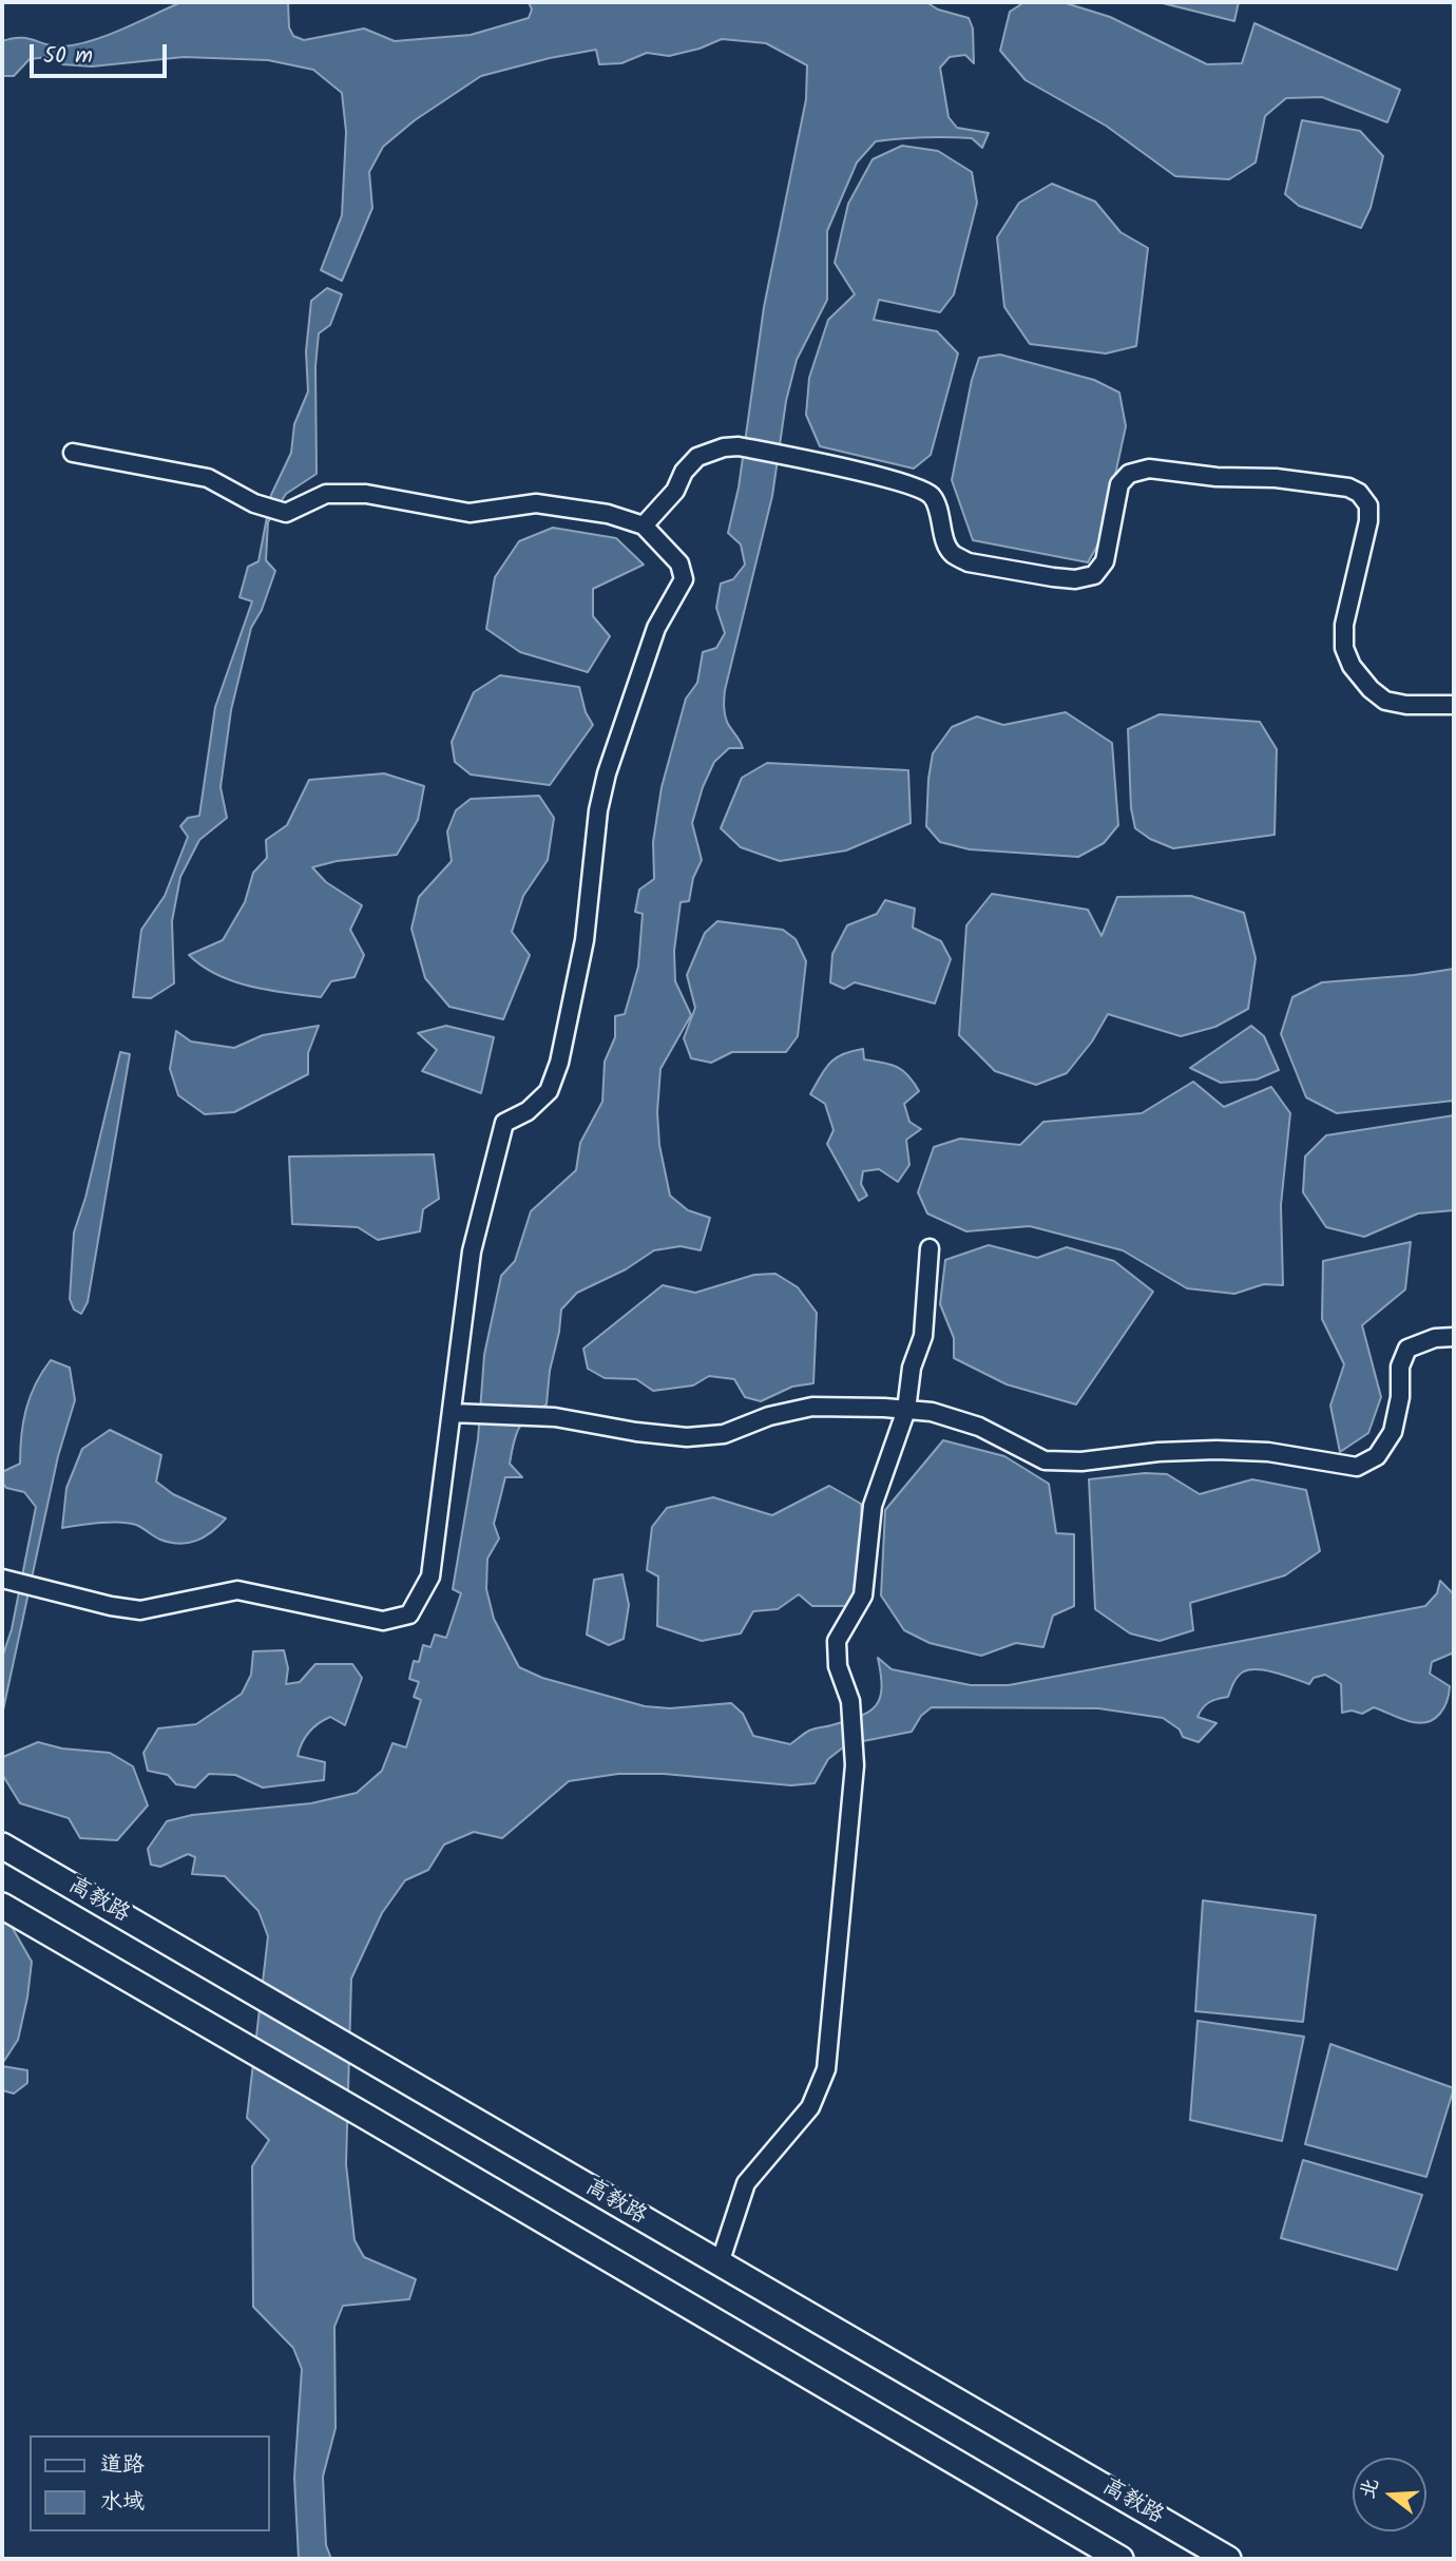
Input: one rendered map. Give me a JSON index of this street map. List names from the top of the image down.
{
  "streets": {
    "main road": ["高教路"]
  },
  "legend": ["道路", "水域"],
  "scale_bar": "50 m",
  "north": "left"
}
